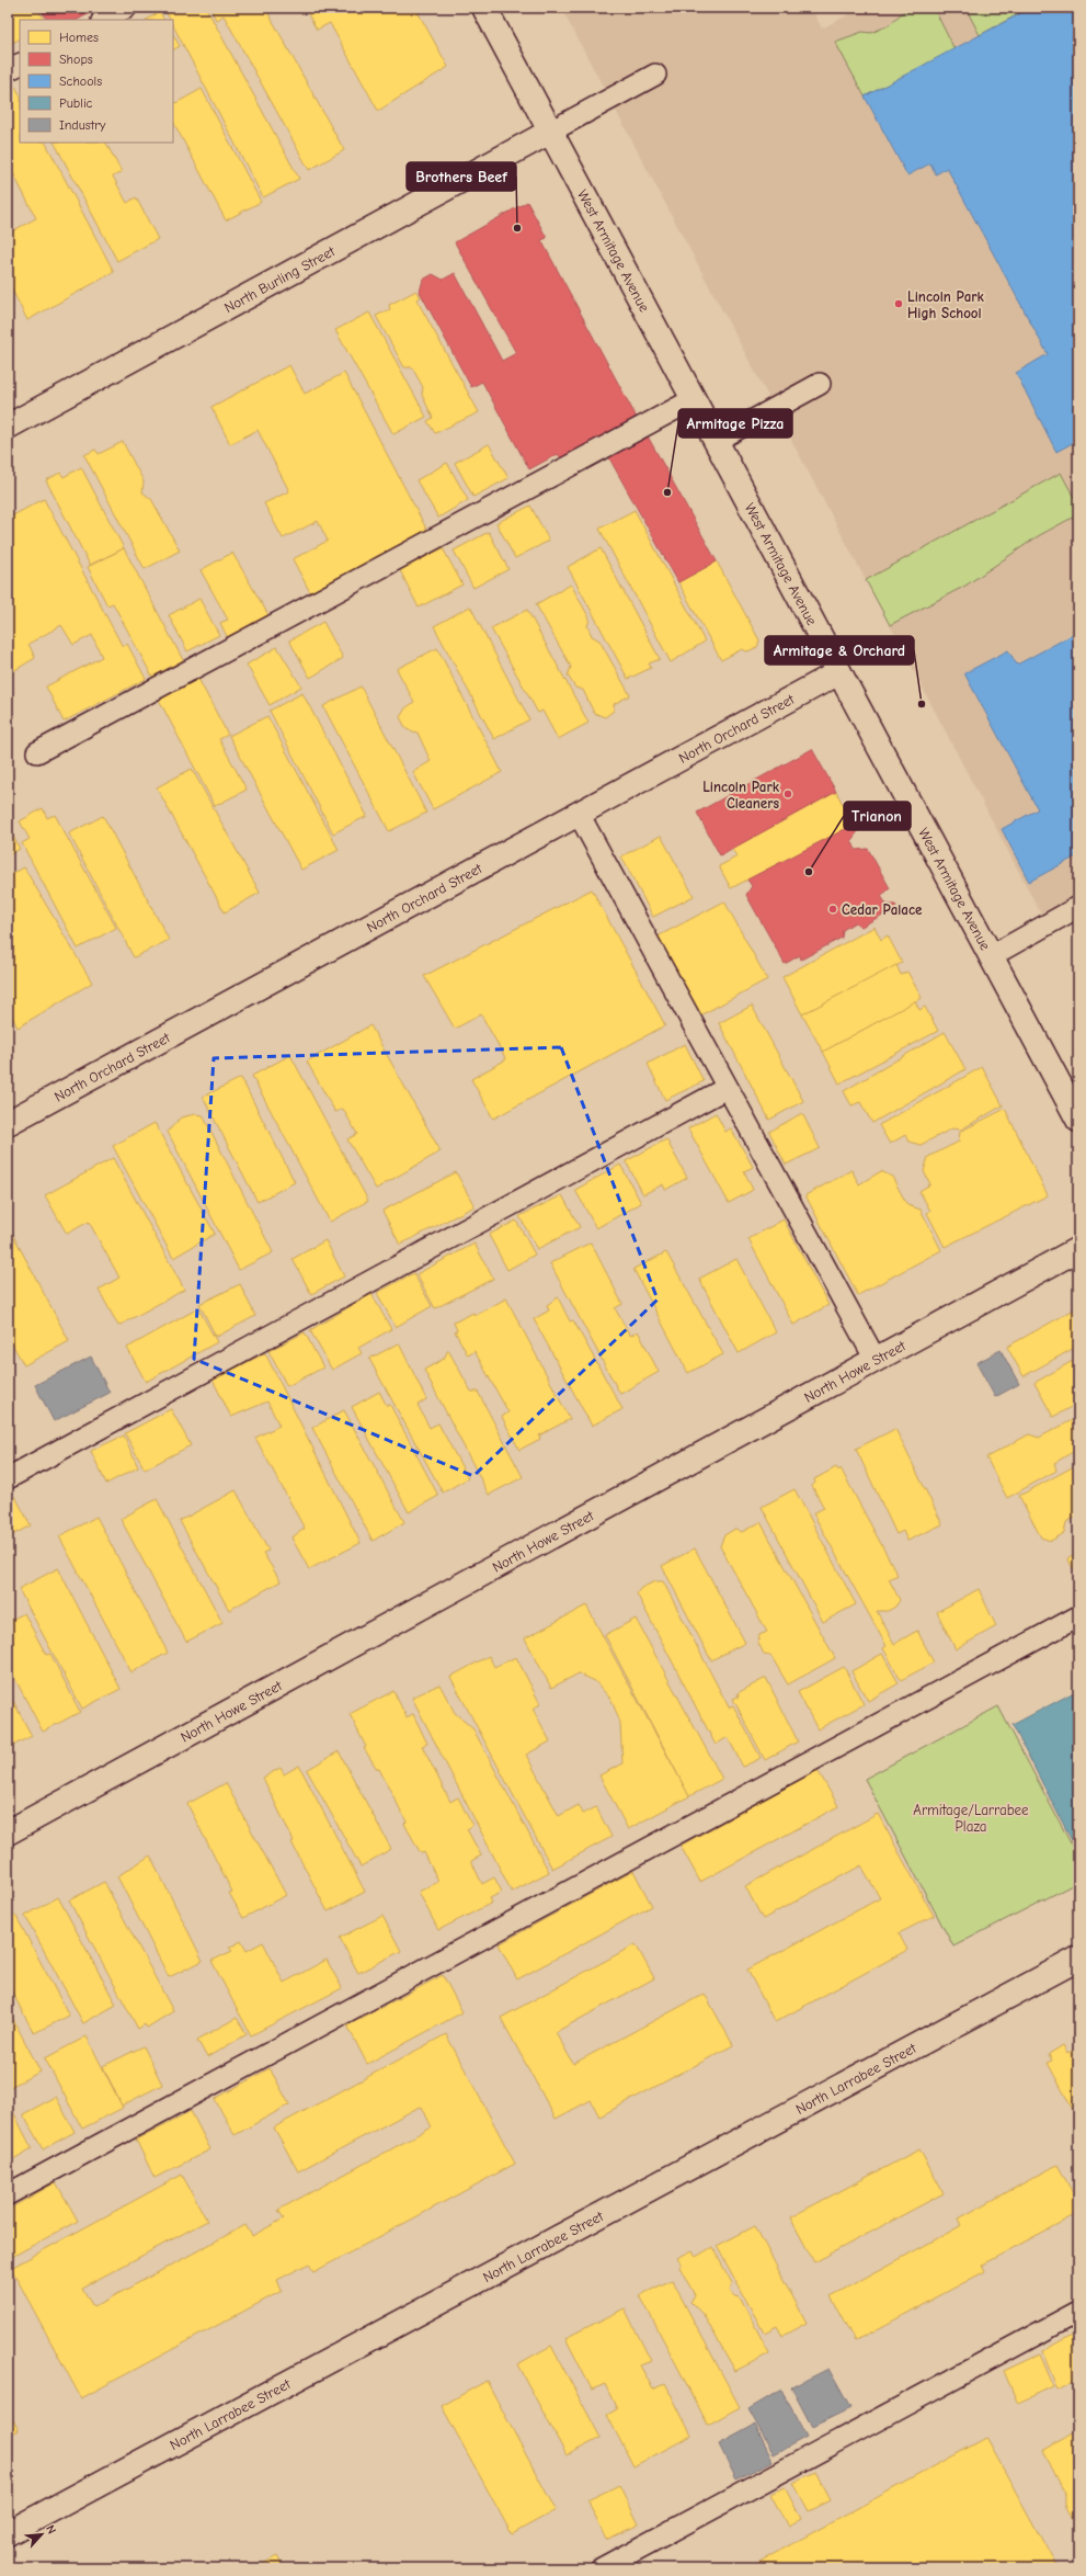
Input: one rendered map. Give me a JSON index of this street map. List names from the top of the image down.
{
  "streets": {
    "street": [
      "West Armitage Avenue",
      "North Burling Street",
      "North Orchard Street",
      "North Howe Street",
      "North Larrabee Street"
    ]
  },
  "crossings": [
    ["West Armitage Avenue", "North Burling Street"],
    ["West Armitage Avenue", "North Orchard Street"]
  ],
  "parks": ["Armitage/Larrabee Plaza"],
  "places": [
    "Brothers Beef",
    "Lincoln Park High School",
    "Armitage Pizza",
    "Armitage & Orchard",
    "Lincoln Park Cleaners",
    "Trianon",
    "Cedar Palace"
  ],
  "legend": [
    "Homes",
    "Shops",
    "Schools",
    "Public",
    "Industry"
  ],
  "north": "top right"
}
